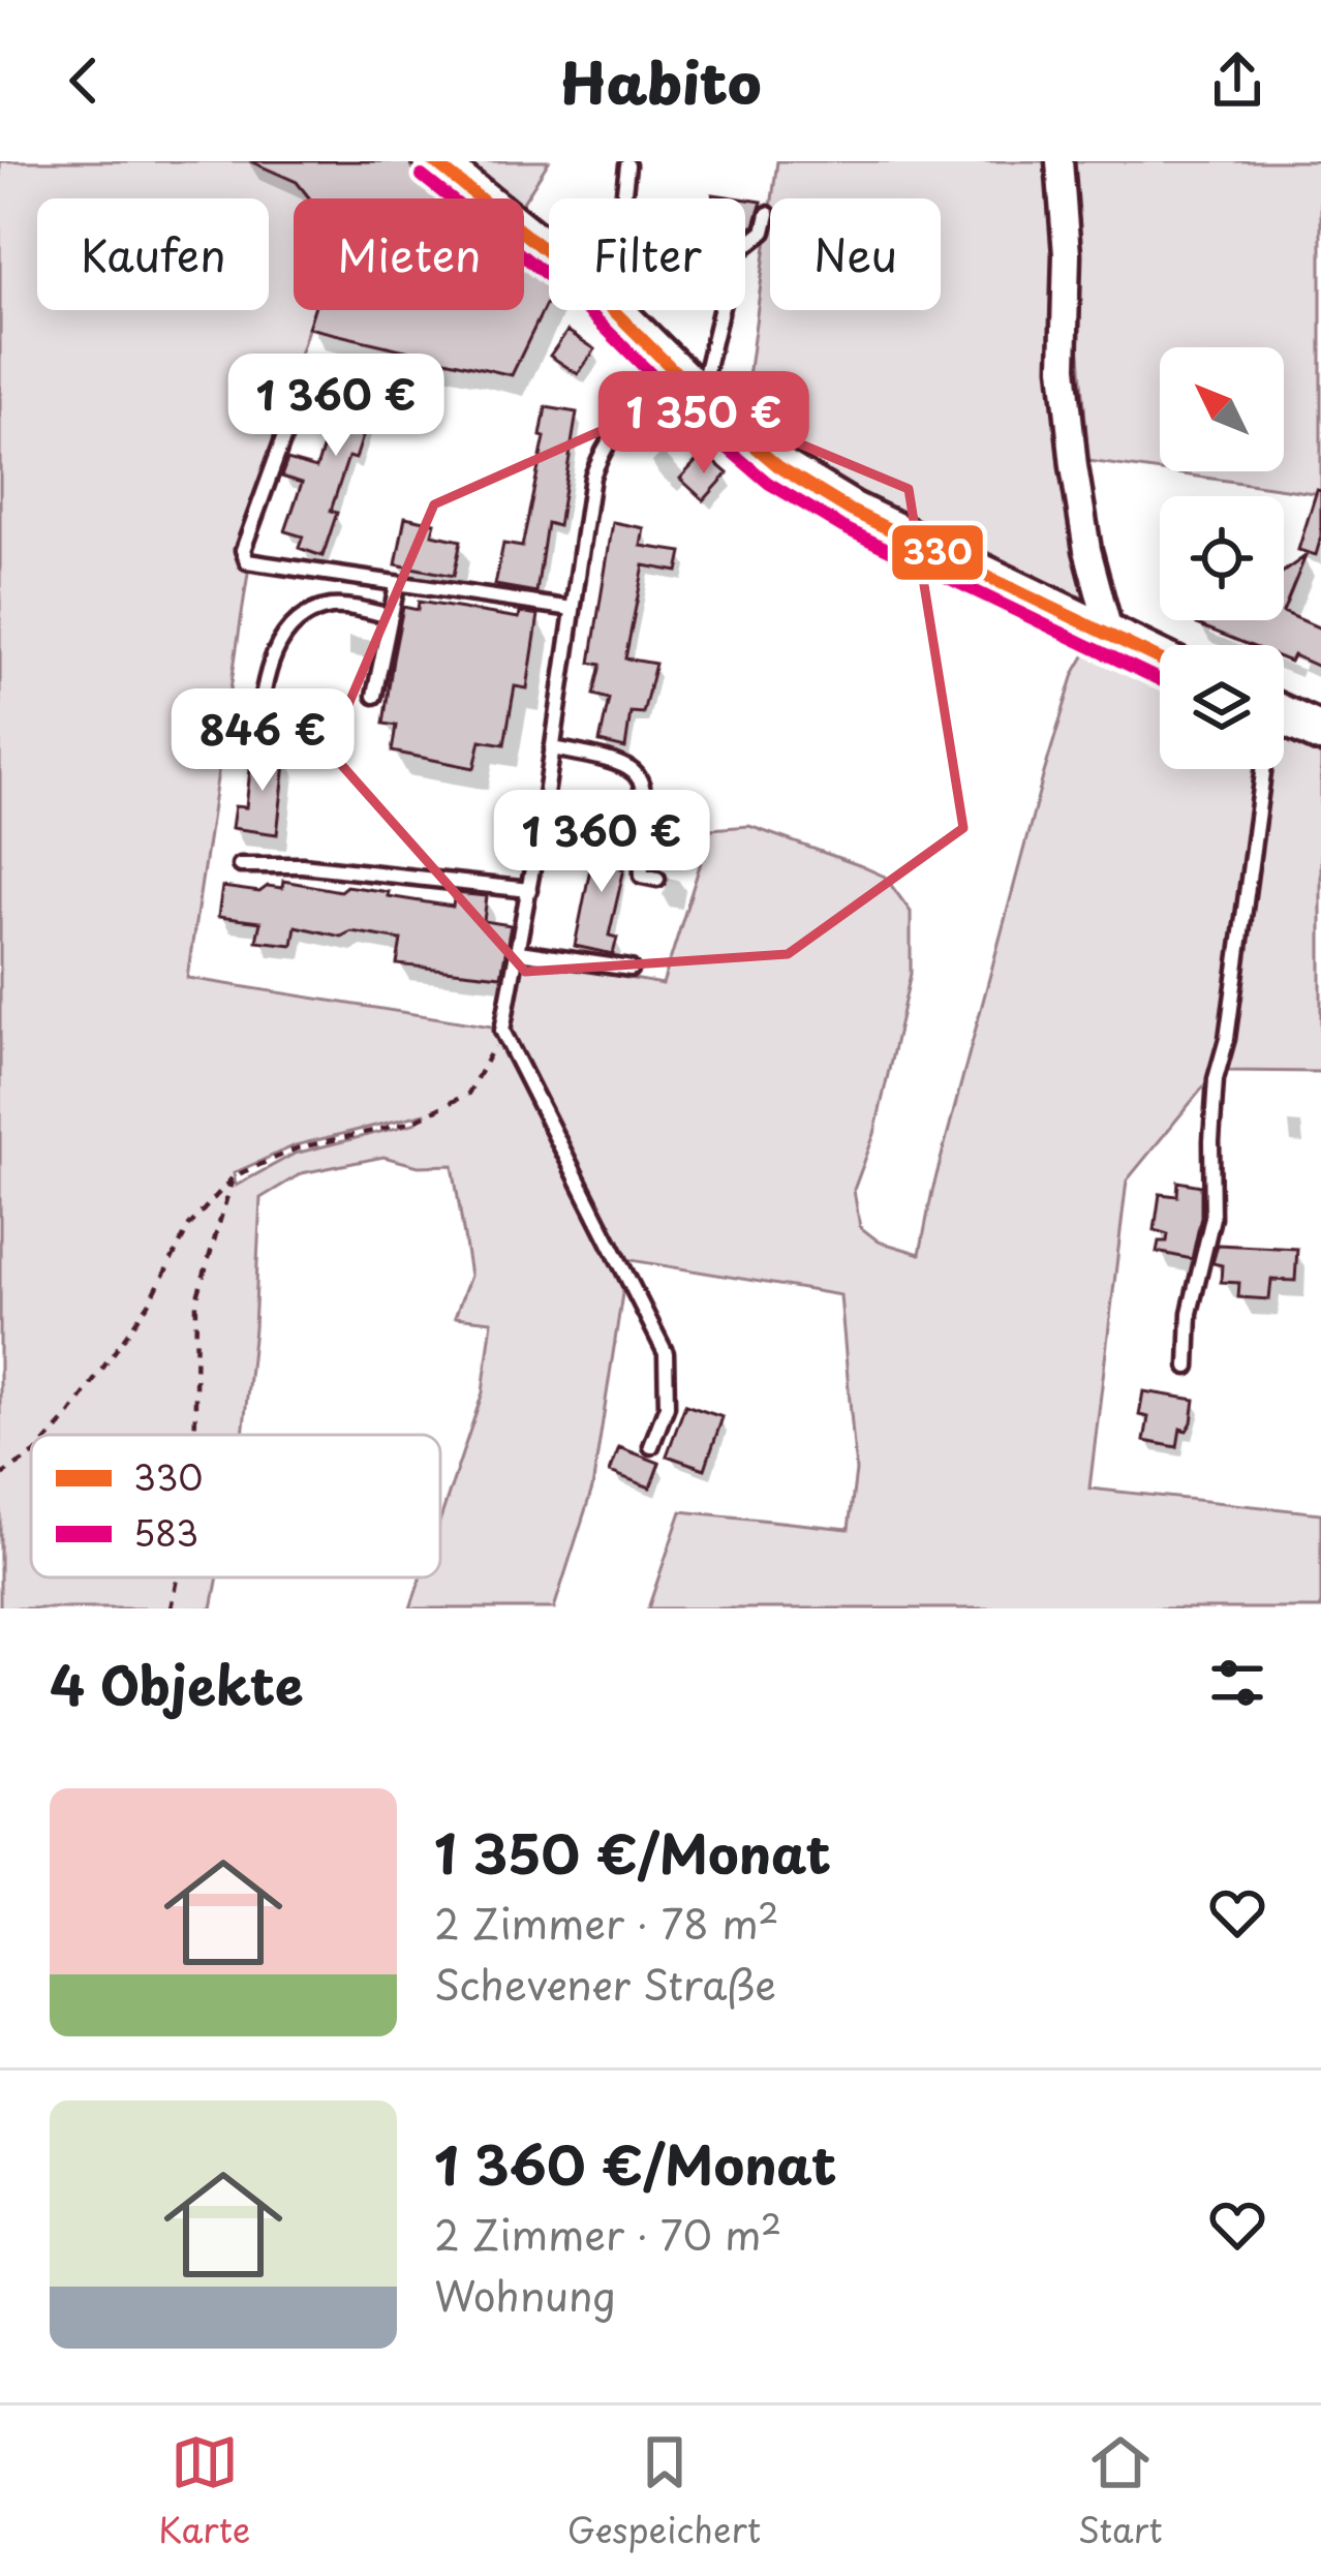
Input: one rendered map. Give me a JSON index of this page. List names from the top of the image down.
{
  "lines": ["transit line 330", "transit line 583"],
  "legend": ["330", "583"],
  "north": "top left",
  "page": {
    "header": "Habito",
    "chip": [
      "Kaufen",
      "Mieten",
      "Filter",
      "Neu"
    ],
    "price": [
      "1 360 €",
      "1 350 €",
      "846 €",
      "1 360 €"
    ],
    "heading": "4 Objekte",
    "list": [
      {
        "name": "1 350 €/Monat",
        "note": "2 Zimmer · 78 m² · Schevener Straße"
      },
      {
        "name": "1 360 €/Monat",
        "note": "2 Zimmer · 70 m² · Wohnung"
      }
    ],
    "tabs": ["Karte", "Gespeichert", "Start"]
  }
}
